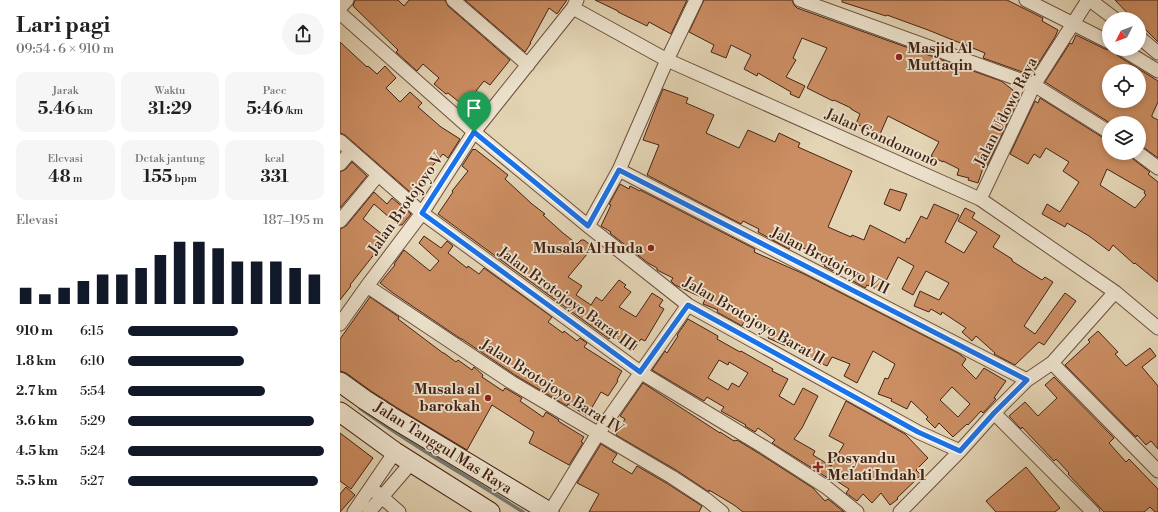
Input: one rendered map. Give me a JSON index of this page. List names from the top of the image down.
{
  "streets": {
    "street": [
      "Jalan Udowo Raya",
      "Jalan Gondomono",
      "Jalan Brotojoyo V",
      "Jalan Brotojoyo VII",
      "Jalan Brotojoyo Barat III",
      "Jalan Brotojoyo Barat II",
      "Jalan Brotojoyo Barat IV",
      "Jalan Tanggul Mas Raya"
    ]
  },
  "crossings": [
    ["Jalan Udowo Raya", "Jalan Gondomono"],
    ["Jalan Gondomono", "Jalan Brotojoyo V"],
    ["Jalan Brotojoyo V", "Jalan Brotojoyo Barat III"],
    ["Jalan Brotojoyo V", "Jalan Brotojoyo Barat II"],
    ["Jalan Brotojoyo V", "Jalan Brotojoyo Barat IV"]
  ],
  "places": {
    "other": ["Masjid Al Muttaqin", "Musala Al Huda", "Musala al barokah"],
    "health": ["Posyandu Melati Indah 1"]
  },
  "north": "bottom left",
  "page": {
    "heading": ["Lari pagi", "09:54 · 6 × 910 m"],
    "stats": [
      ["Jarak", "5.46 km"],
      ["Waktu", "31:29"],
      ["Pace", "5:46 /km"],
      ["Elevasi", "48 m"],
      ["Detak jantung", "155 bpm"],
      ["kcal", "331"]
    ],
    "chart": ["Elevasi", "187–195 m"],
    "list": [
      {
        "name": "910 m",
        "note": "6:15"
      },
      {
        "name": "1.8 km",
        "note": "6:10"
      },
      {
        "name": "2.7 km",
        "note": "5:54"
      },
      {
        "name": "3.6 km",
        "note": "5:29"
      },
      {
        "name": "4.5 km",
        "note": "5:24"
      },
      {
        "name": "5.5 km",
        "note": "5:27"
      }
    ]
  }
}
